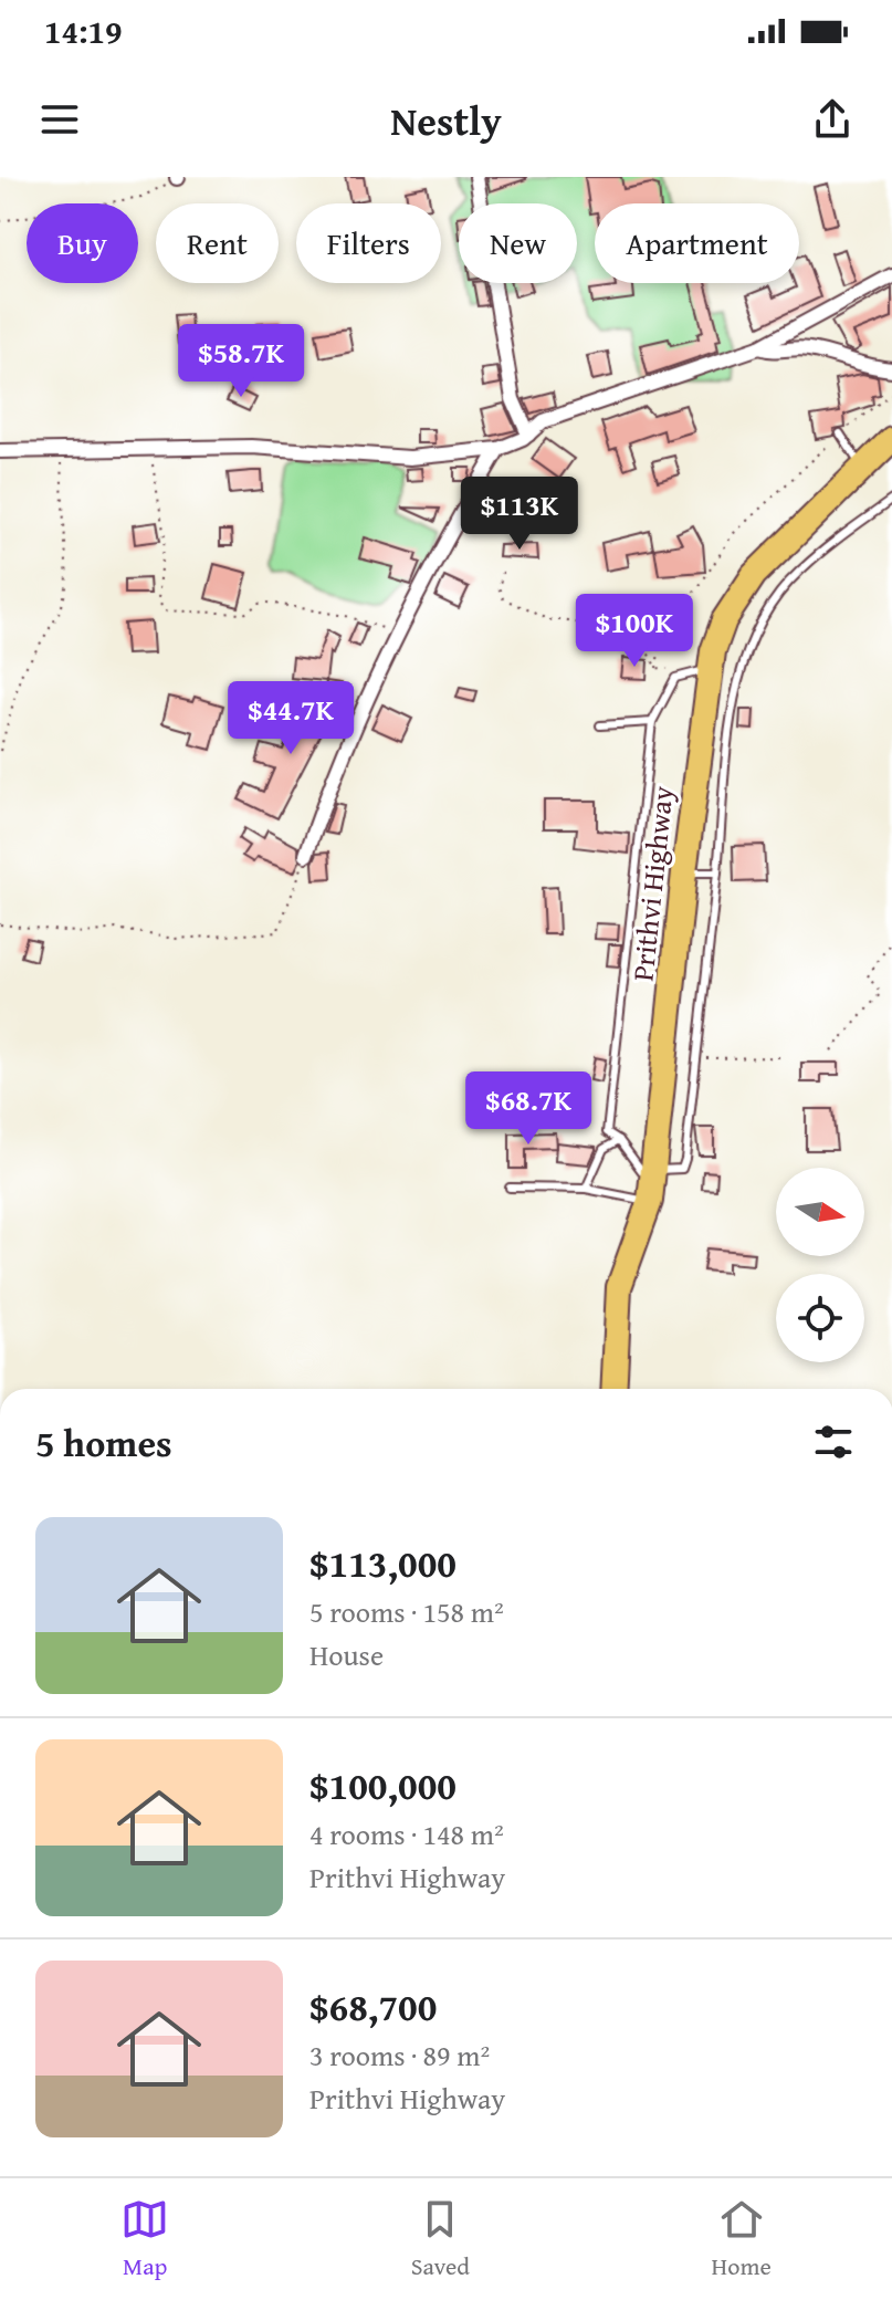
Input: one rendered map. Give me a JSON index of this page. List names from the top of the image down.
{
  "streets": {
    "highway": ["Prithvi Highway"]
  },
  "north": "right",
  "page": {
    "status": "14:19",
    "header": "Nestly",
    "chip": [
      "Buy",
      "Rent",
      "Filters",
      "New",
      "Apartment"
    ],
    "price": [
      "$58.7K",
      "$113K",
      "$100K",
      "$44.7K",
      "$68.7K"
    ],
    "heading": "5 homes",
    "list": [
      {
        "name": "$113,000",
        "note": "5 rooms · 158 m² · House"
      },
      {
        "name": "$100,000",
        "note": "4 rooms · 148 m² · Prithvi Highway"
      },
      {
        "name": "$68,700",
        "note": "3 rooms · 89 m² · Prithvi Highway"
      }
    ],
    "tabs": ["Map", "Saved", "Home"]
  }
}
